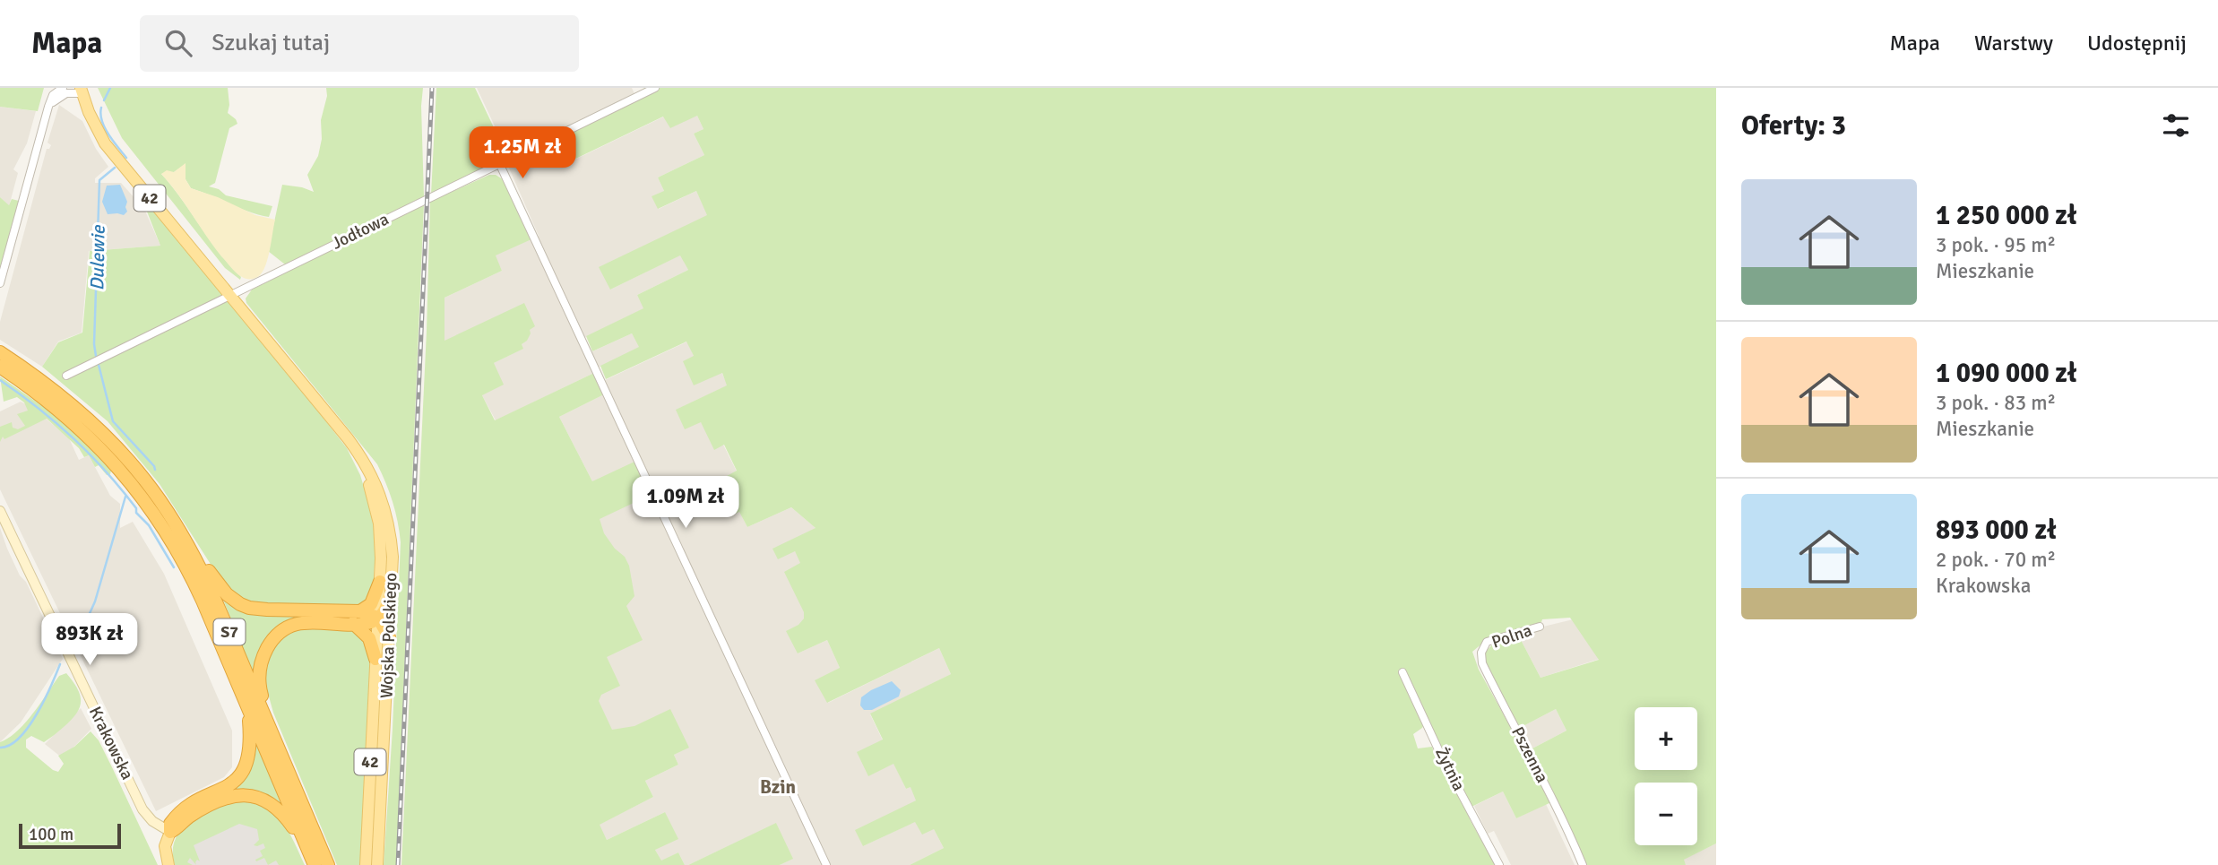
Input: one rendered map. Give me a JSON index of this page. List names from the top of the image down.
{
  "streets": {
    "highway": ["S7"],
    "main road": ["42", "Wojska Polskiego"],
    "street": [
      "Jodłowa",
      "Polna",
      "Krakowska",
      "Pszenna",
      "Żytnia"
    ]
  },
  "crossings": [
    ["Jodłowa", "Wojska Polskiego"],
    ["Polna", "Pszenna"]
  ],
  "districts": ["Bzin"],
  "water": ["Dulewie"],
  "scale_bar": "100 m",
  "page": {
    "header": "Mapa",
    "search": "Szukaj tutaj",
    "nav": ["Mapa", "Warstwy", "Udostępnij"],
    "heading": "Oferty: 3",
    "price": ["1.25M zł", "1.09M zł", "893K zł"],
    "list": [
      {
        "name": "1 250 000 zł",
        "note": "3 pok. · 95 m² · Mieszkanie"
      },
      {
        "name": "1 090 000 zł",
        "note": "3 pok. · 83 m² · Mieszkanie"
      },
      {
        "name": "893 000 zł",
        "note": "2 pok. · 70 m² · Krakowska"
      }
    ],
    "map_buttons": ["+", "−"],
    "scale": "100 m"
  }
}
